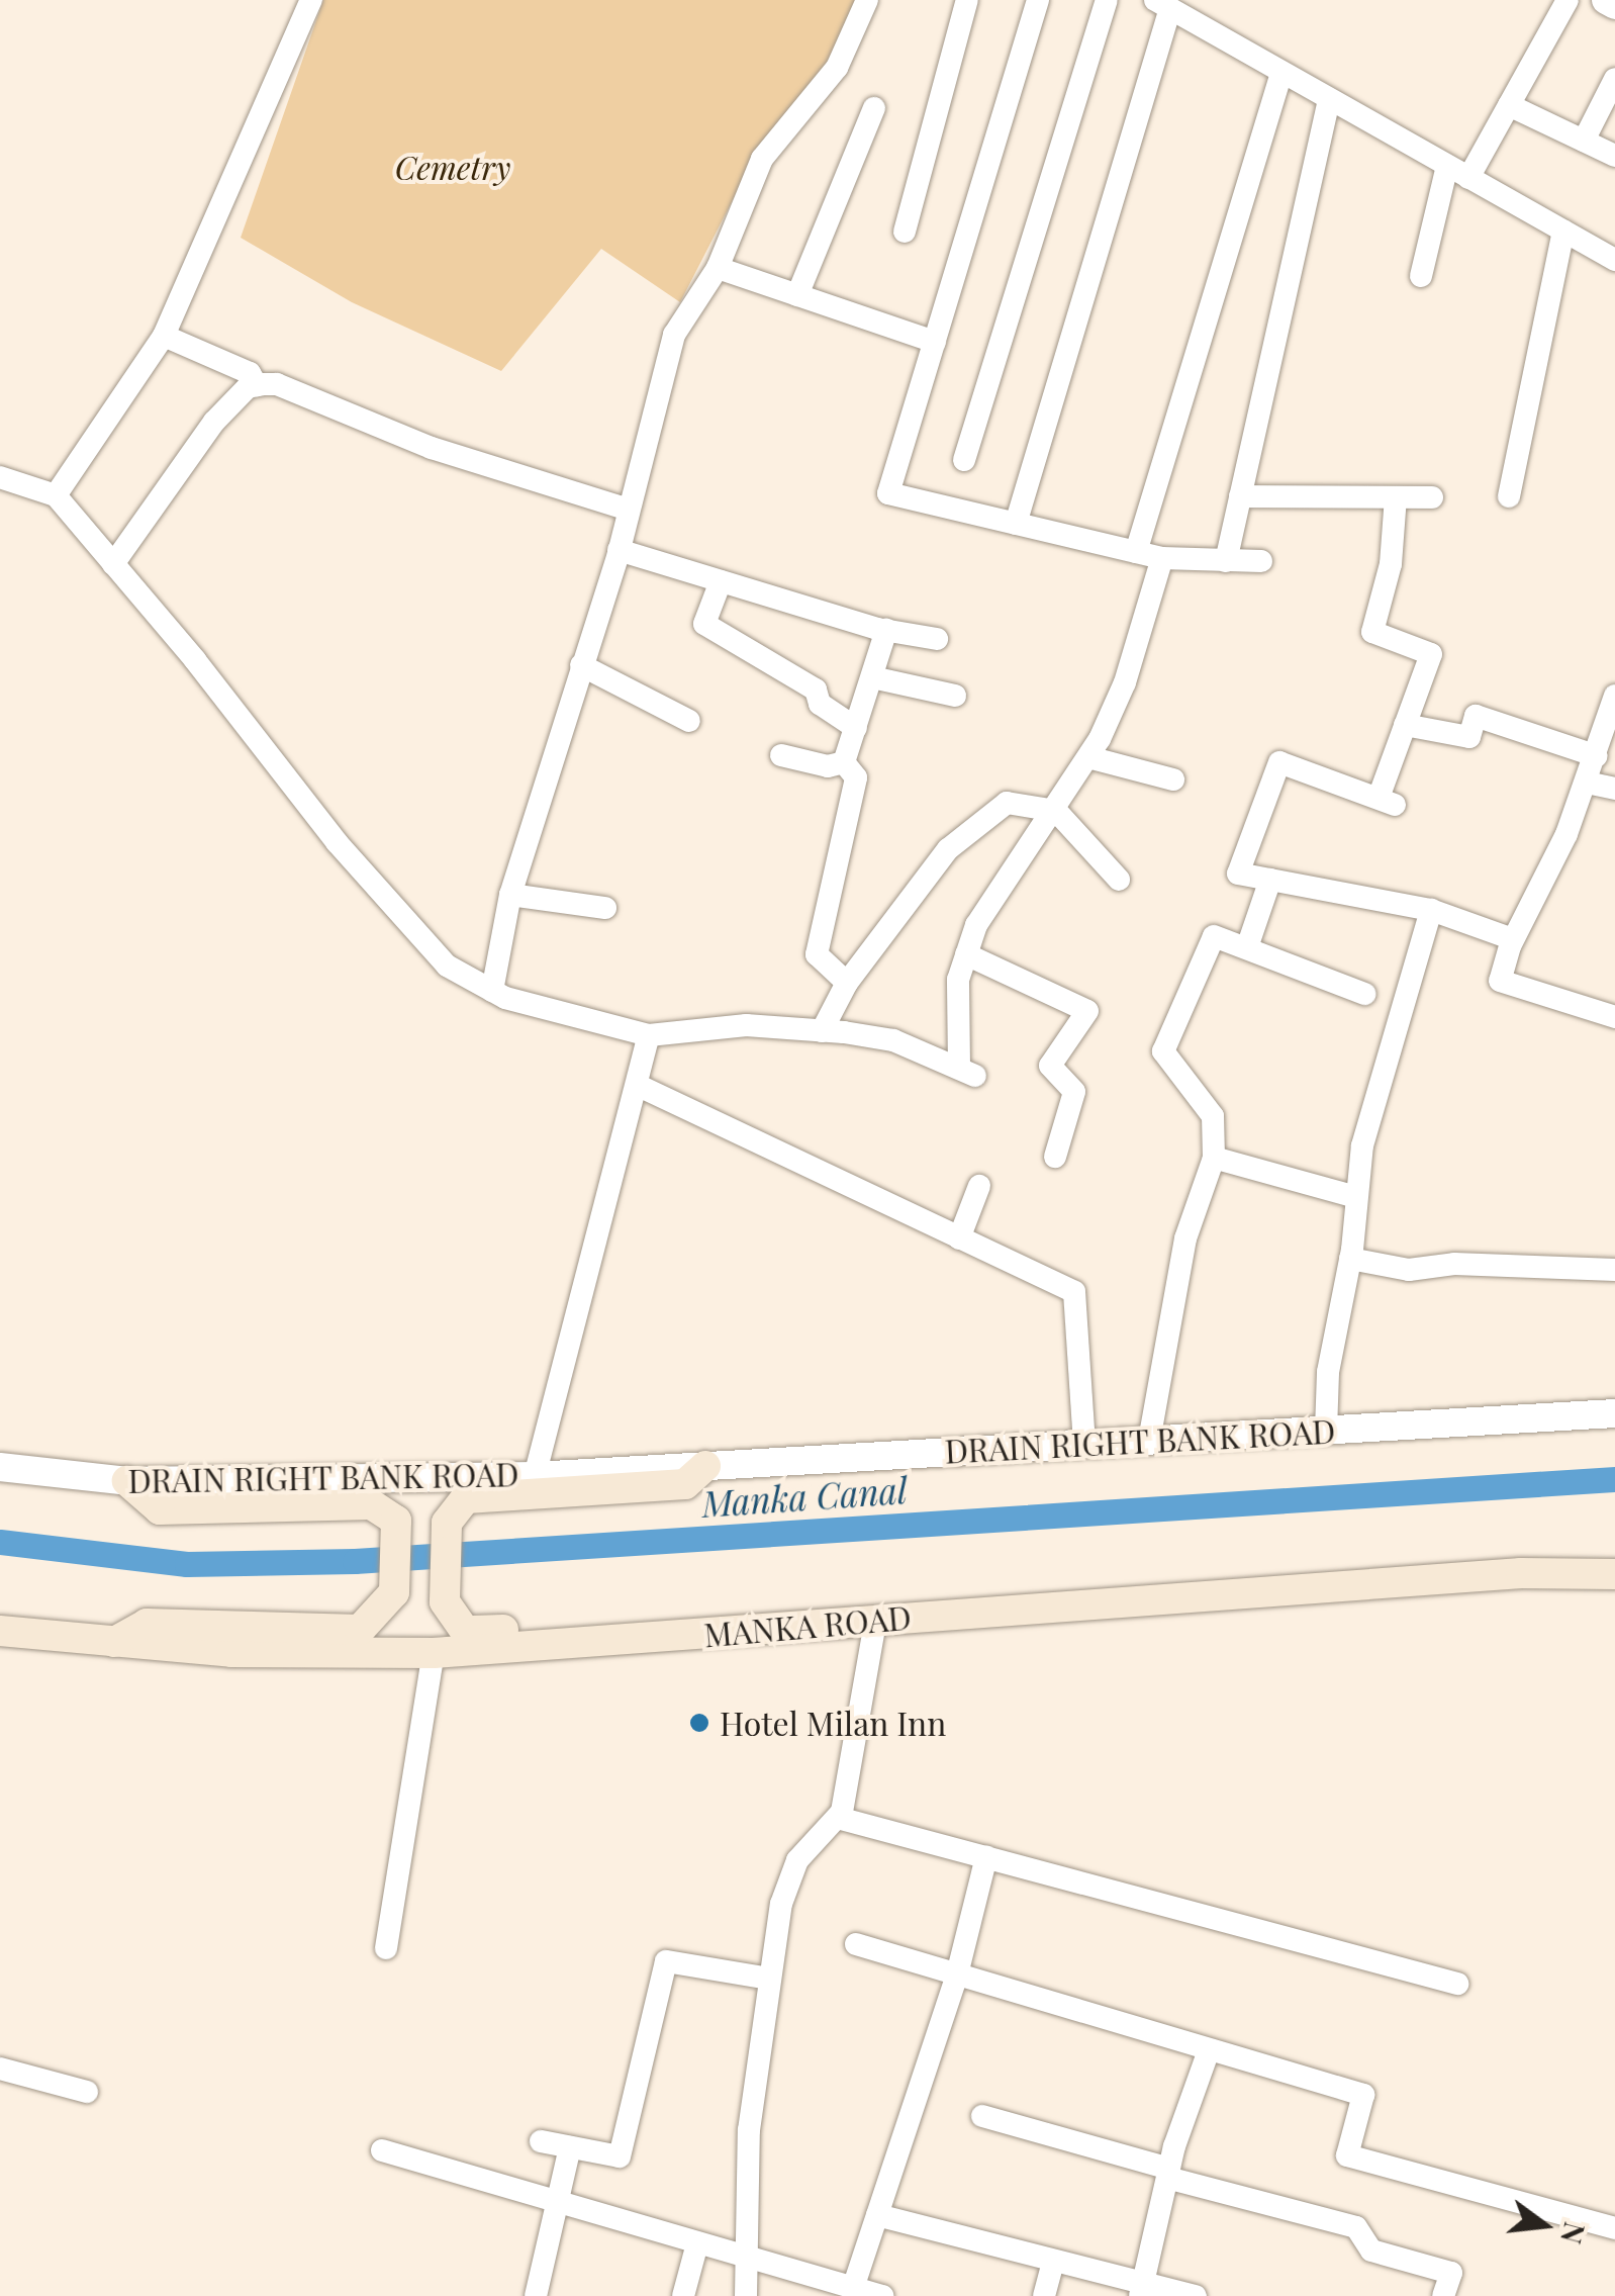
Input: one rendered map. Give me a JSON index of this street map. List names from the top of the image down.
{
  "streets": {
    "main road": ["MANKA ROAD"],
    "street": ["DRAIN RIGHT BANK ROAD"]
  },
  "water": ["Manka Canal"],
  "parks": ["Cemetry"],
  "places": ["Hotel Milan Inn"],
  "north": "right"
}
